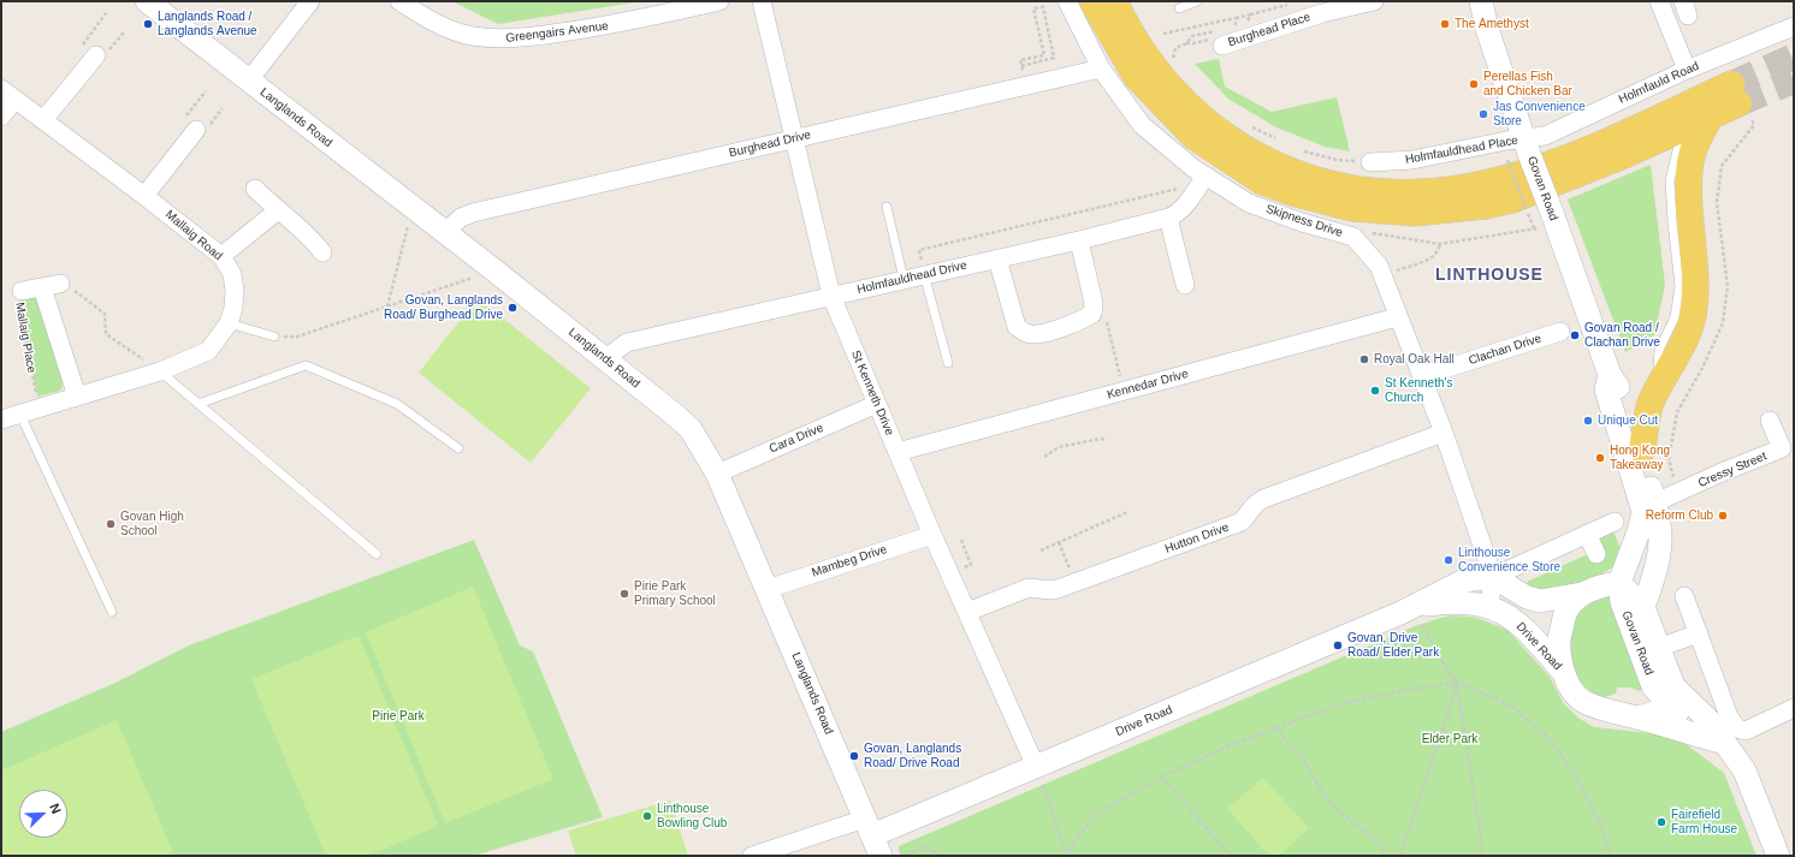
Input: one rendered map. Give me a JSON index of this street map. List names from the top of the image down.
{
  "streets": {
    "street": [
      "Burghead Place",
      "Greengairs Avenue",
      "Holmfauld Road",
      "Langlands Road",
      "Burghead Drive",
      "Holmfauldhead Place",
      "Govan Road",
      "Skipness Drive",
      "Mallaig Road",
      "Holmfauldhead Drive",
      "Mallaig Place",
      "Clachan Drive",
      "Kennedar Drive",
      "St Kenneth Drive",
      "Cara Drive",
      "Cressy Street",
      "Hutton Drive",
      "Mambeg Drive",
      "Drive Road"
    ]
  },
  "crossings": [
    ["Holmfauld Road", "Holmfauldhead Place"],
    ["Holmfauld Road", "Govan Road"],
    ["Langlands Road", "Burghead Drive"],
    ["Langlands Road", "Holmfauldhead Drive"],
    ["Langlands Road", "Cara Drive"],
    ["Langlands Road", "Mambeg Drive"],
    ["Langlands Road", "Drive Road"],
    ["Burghead Drive", "Skipness Drive"],
    ["Burghead Drive", "St Kenneth Drive"],
    ["Holmfauldhead Place", "Govan Road"],
    ["Govan Road", "Cressy Street"],
    ["Skipness Drive", "Holmfauldhead Drive"],
    ["Skipness Drive", "Clachan Drive"],
    ["Skipness Drive", "Kennedar Drive"],
    ["Skipness Drive", "Hutton Drive"],
    ["Skipness Drive", "Drive Road"],
    ["Mallaig Road", "Mallaig Place"],
    ["Holmfauldhead Drive", "St Kenneth Drive"],
    ["Kennedar Drive", "St Kenneth Drive"],
    ["St Kenneth Drive", "Cara Drive"],
    ["St Kenneth Drive", "Hutton Drive"],
    ["St Kenneth Drive", "Mambeg Drive"],
    ["St Kenneth Drive", "Drive Road"]
  ],
  "districts": ["LINTHOUSE"],
  "parks": ["Pirie Park", "Elder Park"],
  "places": [
    "Langlands Road / Langlands Avenue",
    "The Amethyst",
    "Perellas Fish and Chicken Bar",
    "Jas Convenience Store",
    "Govan, Langlands Road/ Burghead Drive",
    "Govan Road / Clachan Drive",
    "Royal Oak Hall",
    "St Kenneth's Church",
    "Unique Cut",
    "Hong Kong Takeaway",
    "Reform Club",
    "Govan High School",
    "Linthouse Convenience Store",
    "Pirie Park Primary School",
    "Govan, Drive Road/ Elder Park",
    "Govan, Langlands Road/ Drive Road",
    "Linthouse Bowling Club",
    "Fairefield Farm House"
  ],
  "north": "top right"
}
